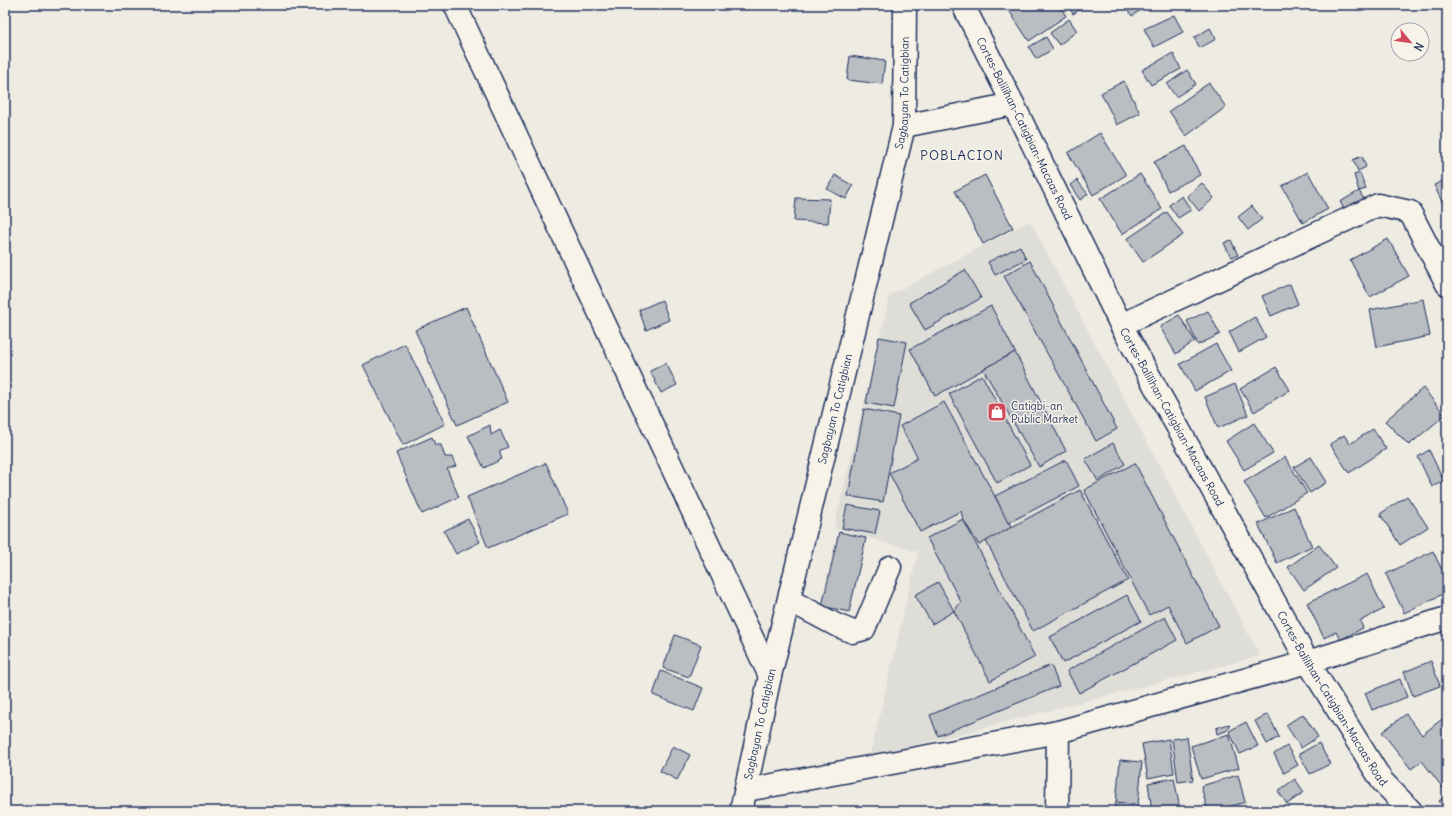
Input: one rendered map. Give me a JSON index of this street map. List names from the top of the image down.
{
  "streets": {
    "main road": ["Sagbayan To Catigbian", "Cortes-Balilihan-Catigbian-Macaas Road"]
  },
  "districts": ["POBLACION"],
  "places": {
    "shop": ["Catigbi-an Public Market"]
  },
  "north": "bottom right"
}
